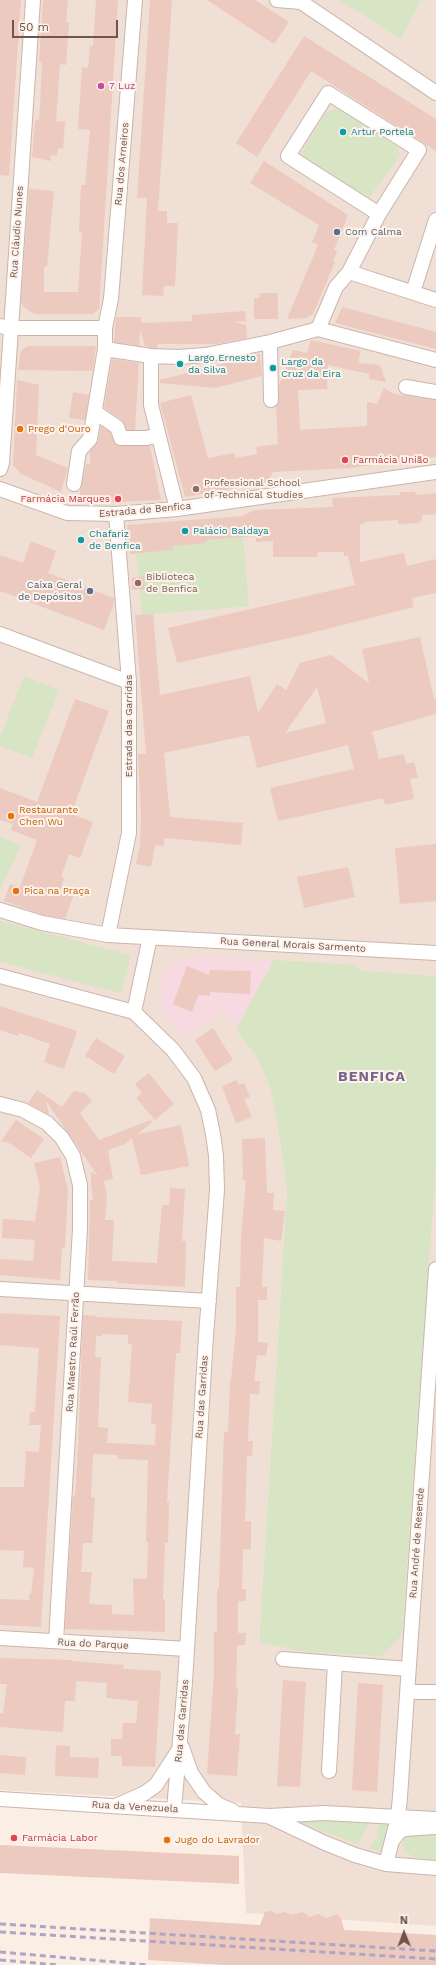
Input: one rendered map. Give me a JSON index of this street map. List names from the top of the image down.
{
  "streets": {
    "street": [
      "Rua dos Arneiros",
      "Rua Cláudio Nunes",
      "Estrada de Benfica",
      "Estrada das Garridas",
      "Rua General Morais Sarmento",
      "Rua Maestro Raúl Ferrão",
      "Rua das Garridas",
      "Rua André de Resende",
      "Rua do Parque",
      "Rua da Venezuela"
    ]
  },
  "crossings": [
    ["Estrada de Benfica", "Estrada das Garridas"],
    ["Estrada das Garridas", "Rua General Morais Sarmento"],
    ["Rua Maestro Raúl Ferrão", "Rua do Parque"],
    ["Rua das Garridas", "Rua do Parque"],
    ["Rua das Garridas", "Rua da Venezuela"],
    ["Rua André de Resende", "Rua da Venezuela"]
  ],
  "districts": ["BENFICA"],
  "places": [
    "7 Luz",
    "Artur Portela",
    "Com Calma",
    "Largo Ernesto da Silva",
    "Largo da Cruz da Eira",
    "Prego d'Ouro",
    "Farmácia União",
    "Professional School of Technical Studies",
    "Farmácia Marques",
    "Palácio Baldaya",
    "Chafariz de Benfica",
    "Biblioteca de Benfica",
    "Caixa Geral de Depósitos",
    "Restaurante Chen Wu",
    "Pica na Praça",
    "Farmácia Labor",
    "Jugo do Lavrador"
  ],
  "scale_bar": "50 m",
  "north": "top"
}
